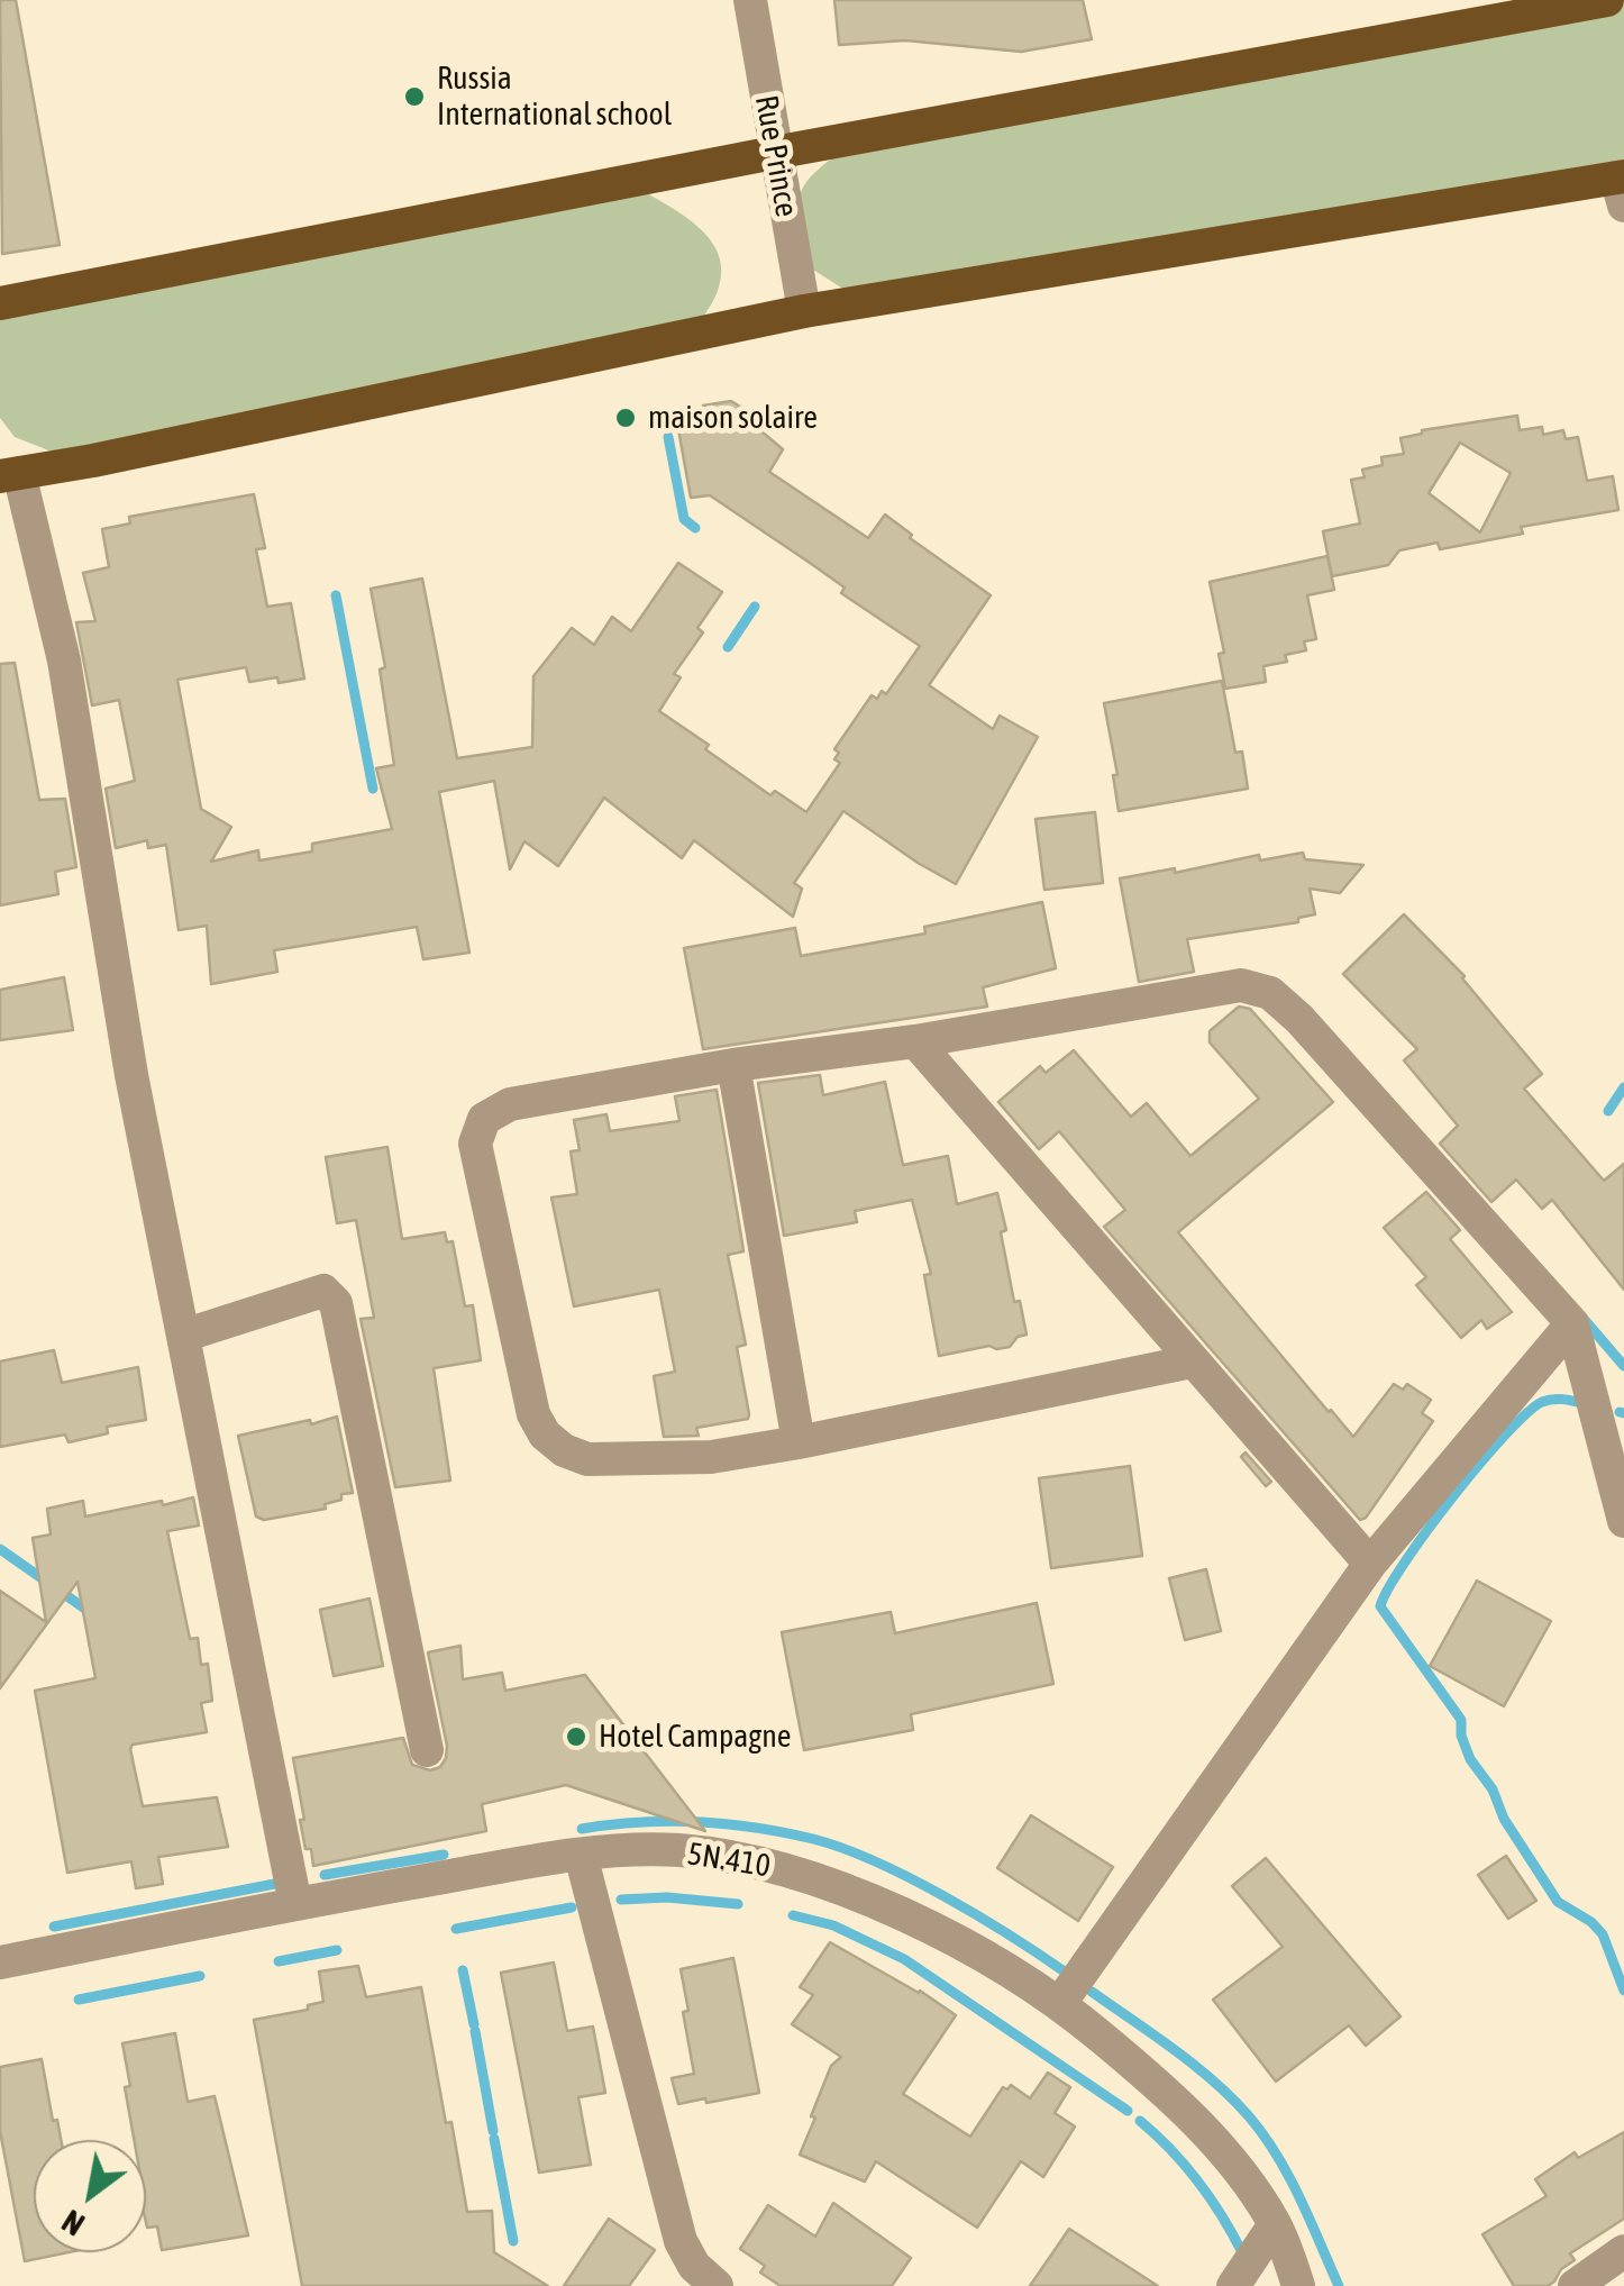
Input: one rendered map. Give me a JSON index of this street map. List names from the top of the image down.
{
  "streets": {
    "street": ["Rue Prince", "5N.410"]
  },
  "places": ["Russia International school", "maison solaire", "Hotel Campagne"],
  "north": "bottom left"
}
